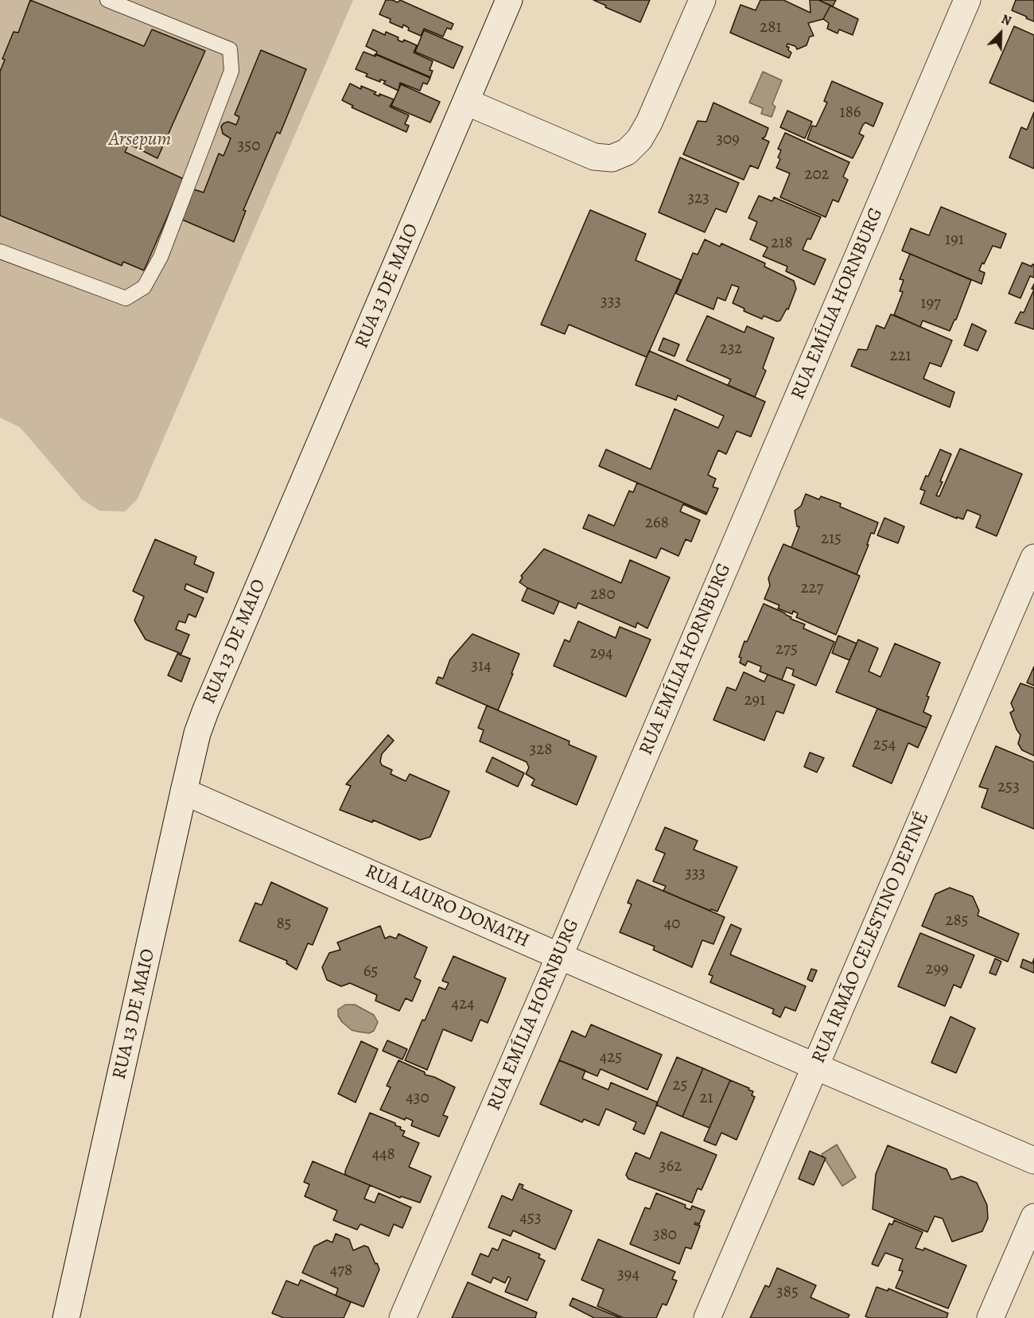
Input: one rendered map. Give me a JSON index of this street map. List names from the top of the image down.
{
  "streets": {
    "street": [
      "RUA 13 DE MAIO",
      "RUA EMÍLIA HORNBURG",
      "RUA LAURO DONATH",
      "RUA IRMÃO CELESTINO DEPINÉ"
    ]
  },
  "crossings": [
    ["RUA 13 DE MAIO", "RUA LAURO DONATH"],
    ["RUA EMÍLIA HORNBURG", "RUA LAURO DONATH"],
    ["RUA LAURO DONATH", "RUA IRMÃO CELESTINO DEPINÉ"]
  ],
  "parks": ["Arsepum"],
  "house_numbers": [
    "281",
    "186",
    "309",
    "350",
    "202",
    "323",
    "191",
    "218",
    "333",
    "197",
    "232",
    "221",
    "268",
    "215",
    "227",
    "280",
    "275",
    "294",
    "314",
    "291",
    "254",
    "328",
    "253",
    "333",
    "285",
    "85",
    "40",
    "299",
    "65",
    "424",
    "425",
    "25",
    "430",
    "21",
    "448",
    "362",
    "453",
    "380",
    "478",
    "394",
    "385"
  ],
  "north": "top right"
}
